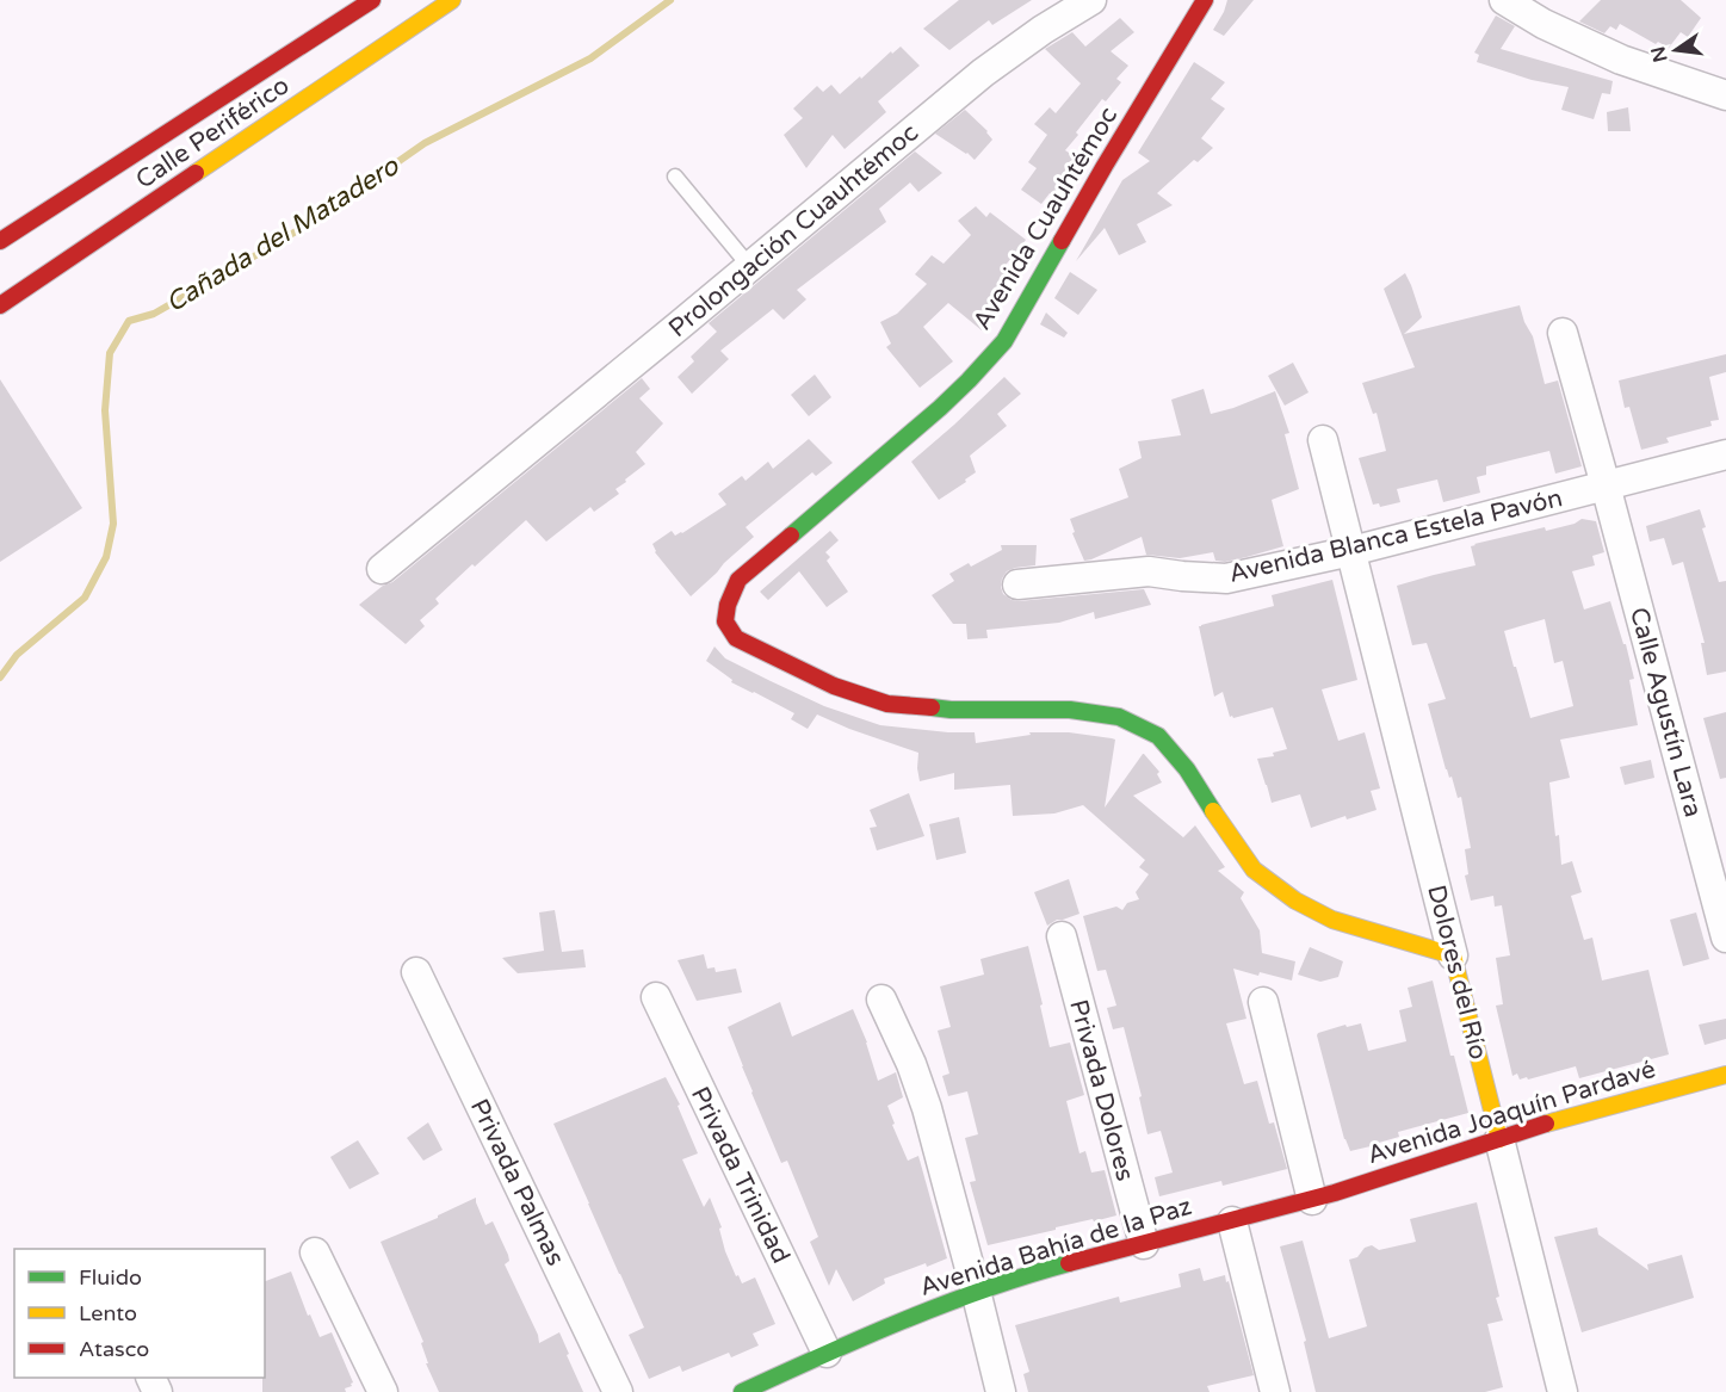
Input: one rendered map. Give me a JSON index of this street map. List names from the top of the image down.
{
  "streets": {
    "main road": [
      "Calle Periférico",
      "Avenida Cuauhtémoc",
      "Dolores del Río",
      "Avenida Joaquín Pardavé",
      "Avenida Bahía de la Paz"
    ],
    "street": [
      "Prolongación Cuauhtémoc",
      "Avenida Blanca Estela Pavón",
      "Calle Agustín Lara",
      "Privada Dolores",
      "Privada Trinidad",
      "Privada Palmas"
    ]
  },
  "crossings": [
    ["Avenida Cuauhtémoc", "Dolores del Río"],
    ["Avenida Blanca Estela Pavón", "Calle Agustín Lara"],
    ["Avenida Blanca Estela Pavón", "Dolores del Río"],
    ["Dolores del Río", "Avenida Joaquín Pardavé"],
    ["Privada Dolores", "Avenida Bahía de la Paz"],
    ["Avenida Joaquín Pardavé", "Avenida Bahía de la Paz"],
    ["Privada Trinidad", "Avenida Bahía de la Paz"]
  ],
  "water": ["Cañada del Matadero"],
  "legend": ["Fluido", "Lento", "Atasco"],
  "north": "left"
}
